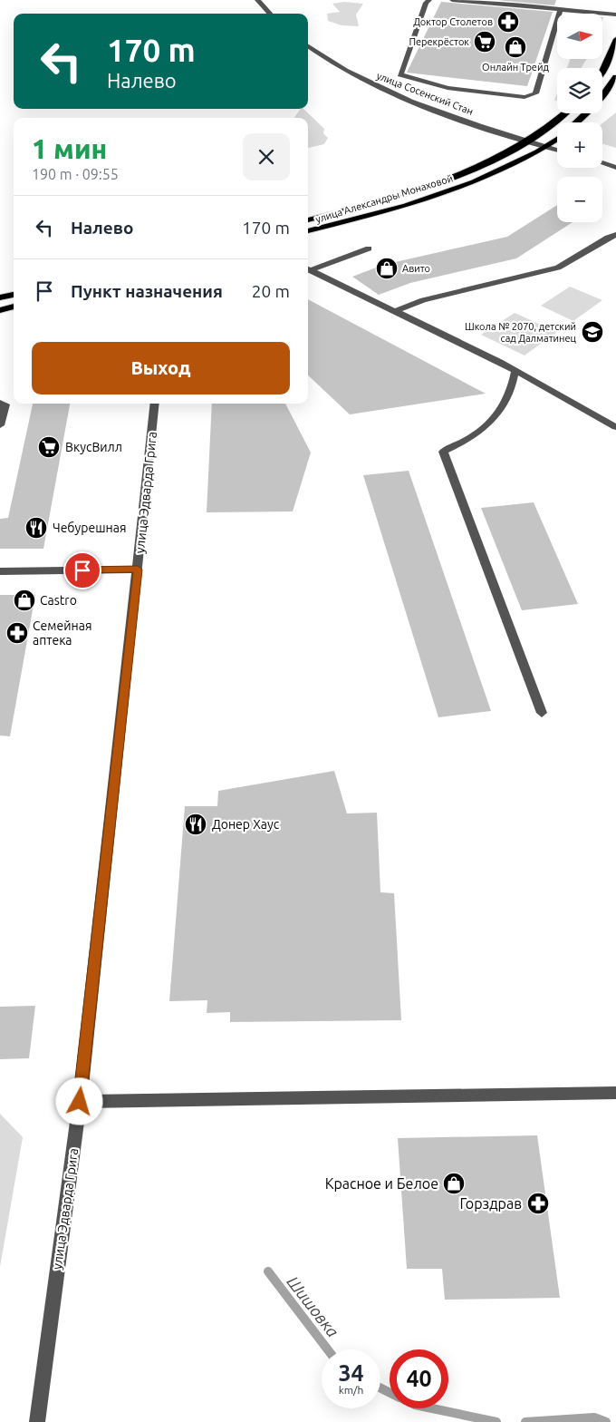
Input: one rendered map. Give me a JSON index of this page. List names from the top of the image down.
{
  "streets": {
    "main road": ["улица Александры Монаховой"],
    "street": ["улица Сосенский Стан", "улица Эдварда Грига"]
  },
  "crossings": [
    ["улица Сосенский Стан", "улица Александры Монаховой"]
  ],
  "water": ["Шишовка"],
  "places": {
    "pharmacy": ["Доктор Столетов", "Семейная аптека", "Горздрав"],
    "supermarket": ["Перекрёсток", "ВкусВилл"],
    "shop": [
      "Онлайн Трейд",
      "Авито",
      "Castro",
      "Красное и Белое"
    ],
    "school or university": ["Школа № 2070, детский сад Далматинец"],
    "restaurant": ["Чебурешная", "Донер Хаус"]
  },
  "north": "right",
  "page": {
    "map_buttons": ["+", "−"],
    "turn": ["170 m", "Налево"],
    "heading": ["1 мин", "190 m · 09:55"],
    "list": [
      {
        "name": "Налево",
        "value": "170 m"
      },
      {
        "name": "Пункт назначения",
        "value": "20 m"
      }
    ],
    "buttons": "Выход",
    "speed": "34 km/h",
    "limit": "40"
  }
}
